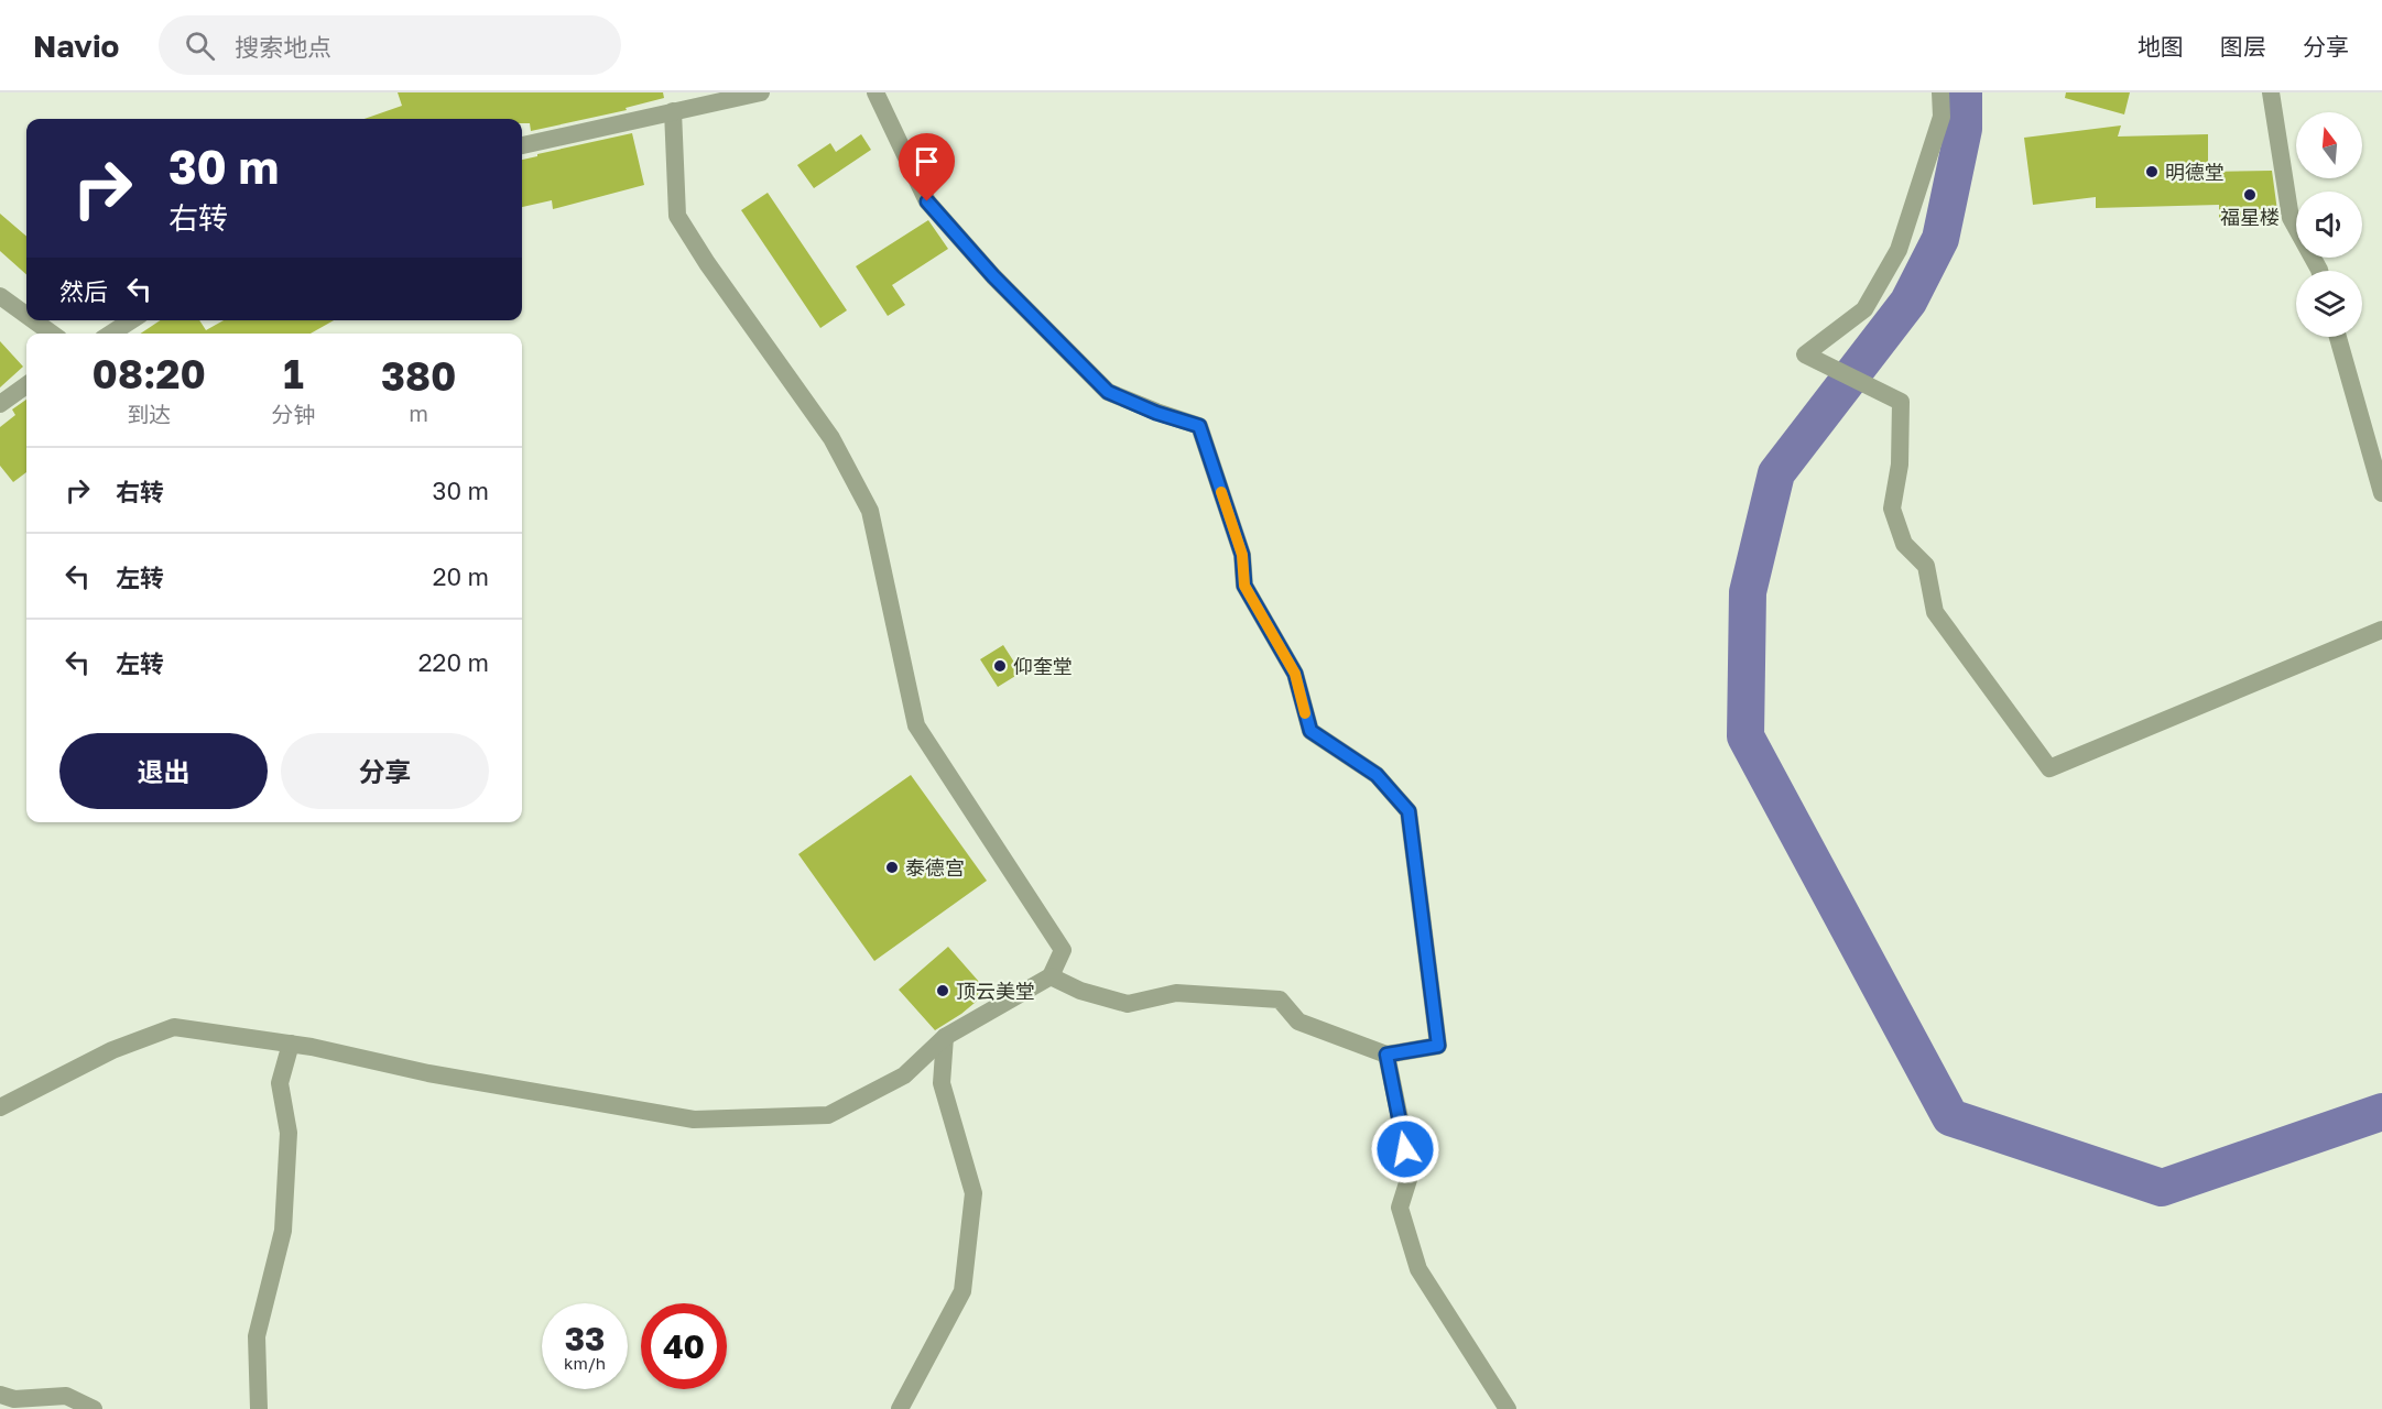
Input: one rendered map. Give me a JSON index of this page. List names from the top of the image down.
{
  "places": [
    "明德堂",
    "福星楼",
    "仰奎堂",
    "泰德宫",
    "顶云美堂"
  ],
  "north": "top",
  "page": {
    "header": "Navio",
    "search": "搜索地点",
    "nav": ["地图", "图层", "分享"],
    "turn": ["30 m", "右转"],
    "then": "然后",
    "eta": [
      "08:20",
      "到达",
      "1",
      "分钟",
      "380",
      "m"
    ],
    "list": [
      {
        "name": "右转",
        "value": "30 m"
      },
      {
        "name": "左转",
        "value": "20 m"
      },
      {
        "name": "左转",
        "value": "220 m"
      }
    ],
    "buttons": ["退出", "分享"],
    "speed": "33 km/h",
    "limit": "40"
  }
}
